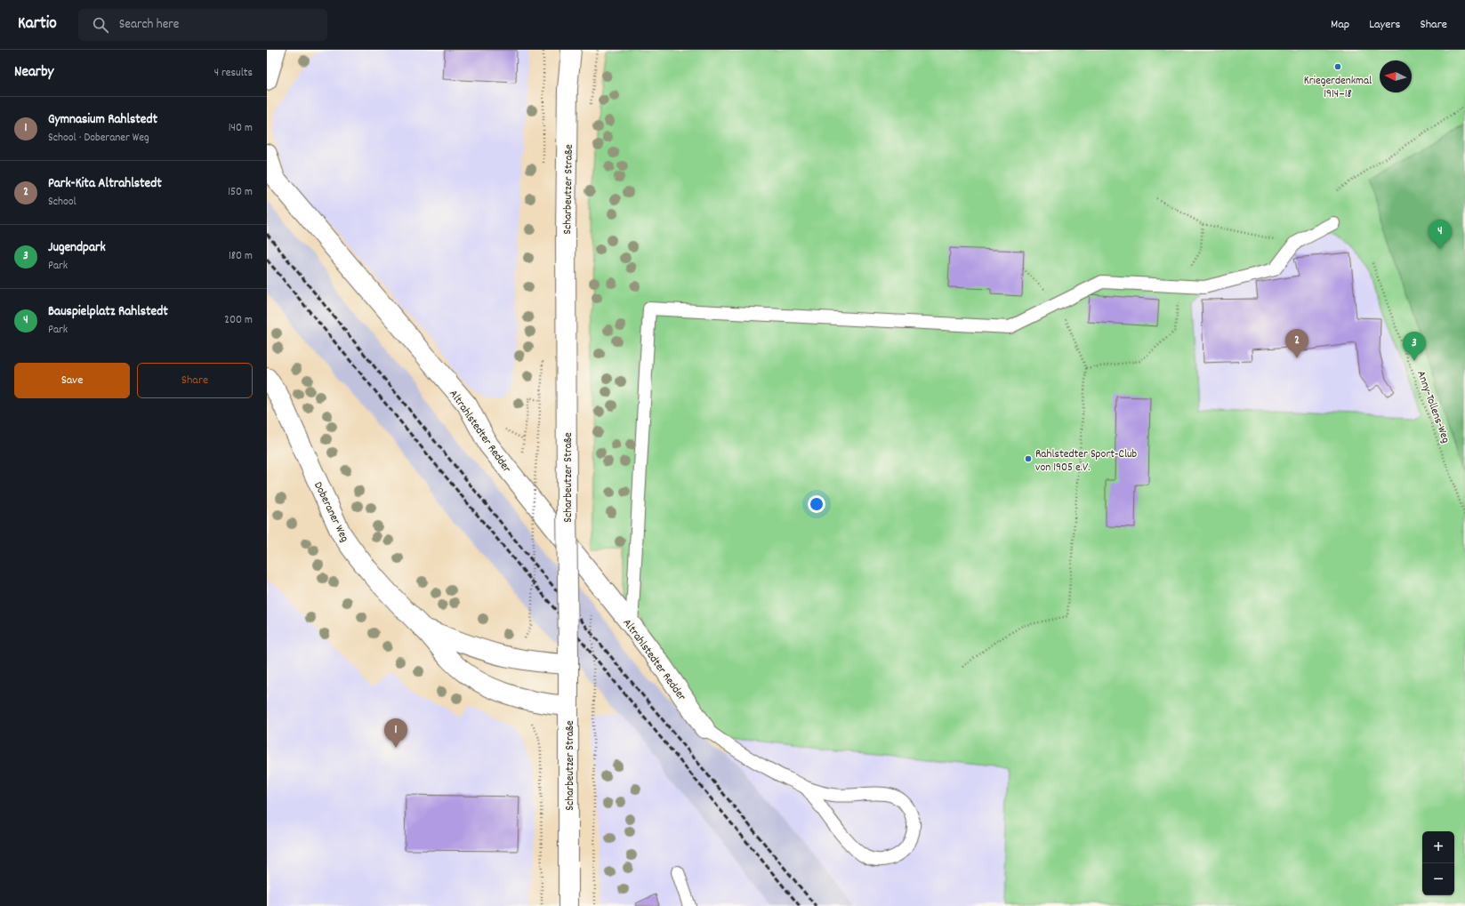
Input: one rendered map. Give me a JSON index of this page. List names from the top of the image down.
{
  "streets": {
    "street": ["Scharbeutzer Straße", "Altrahlstedter Redder", "Doberaner Weg"],
    "path": ["Anny-Tollens-Weg"]
  },
  "crossings": [
    ["Scharbeutzer Straße", "Doberaner Weg"]
  ],
  "places": ["Kriegerdenkmal 1914–18", "Rahlstedter Sport-Club von 1905 e.V."],
  "north": "left",
  "page": {
    "header": "Kartio",
    "search": "Search here",
    "nav": ["Map", "Layers", "Share"],
    "heading": ["Nearby", "4 results"],
    "list": [
      {
        "mark": "1",
        "name": "Gymnasium Rahlstedt",
        "note": "School · Doberaner Weg",
        "value": "140 m"
      },
      {
        "mark": "2",
        "name": "Park-Kita Altrahlstedt",
        "note": "School",
        "value": "150 m"
      },
      {
        "mark": "3",
        "name": "Jugendpark",
        "note": "Park",
        "value": "180 m"
      },
      {
        "mark": "4",
        "name": "Bauspielplatz Rahlstedt",
        "note": "Park",
        "value": "200 m"
      }
    ],
    "pins": [
      "4",
      "2",
      "3",
      "1"
    ],
    "buttons": ["Save", "Share"],
    "map_buttons": ["+", "−"]
  }
}
